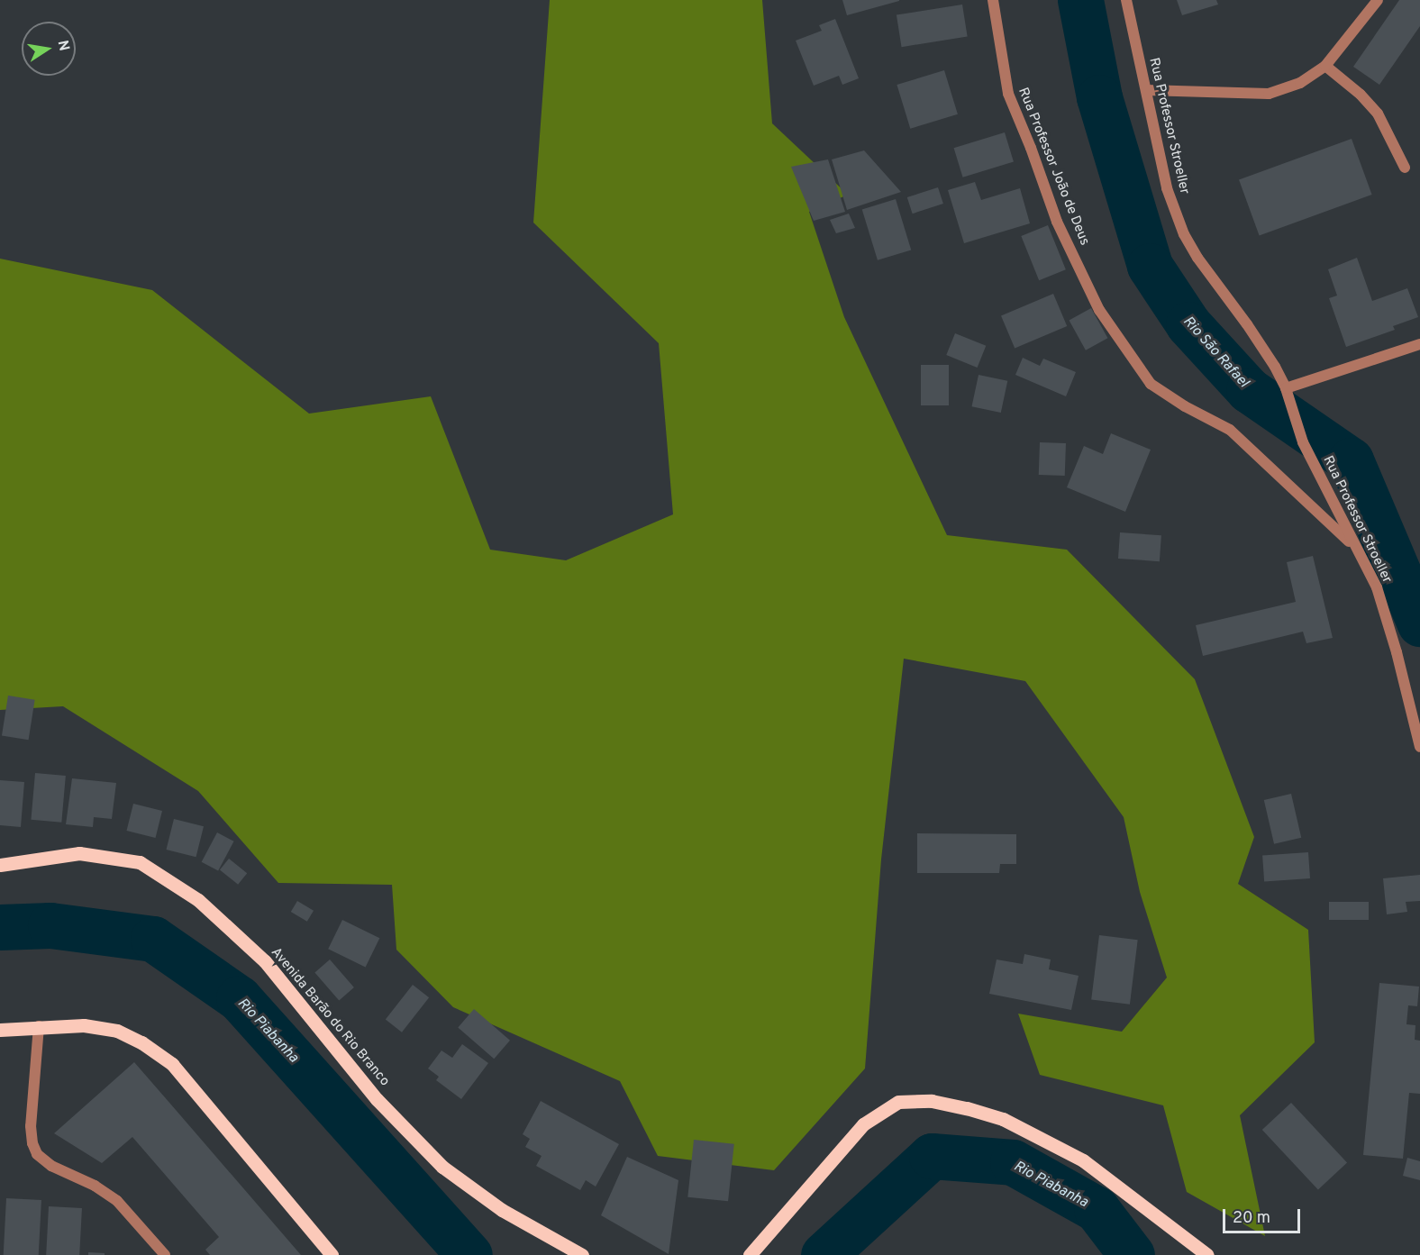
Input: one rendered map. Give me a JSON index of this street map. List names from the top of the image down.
{
  "streets": {
    "main road": ["Avenida Barão do Rio Branco"],
    "street": ["Rua Professor Stroeller", "Rua Professor João de Deus"]
  },
  "crossings": [
    ["Rua Professor Stroeller", "Rua Professor João de Deus"]
  ],
  "water": ["Rio São Rafael", "Rio Piabanha"],
  "scale_bar": "20 m",
  "north": "right"
}
